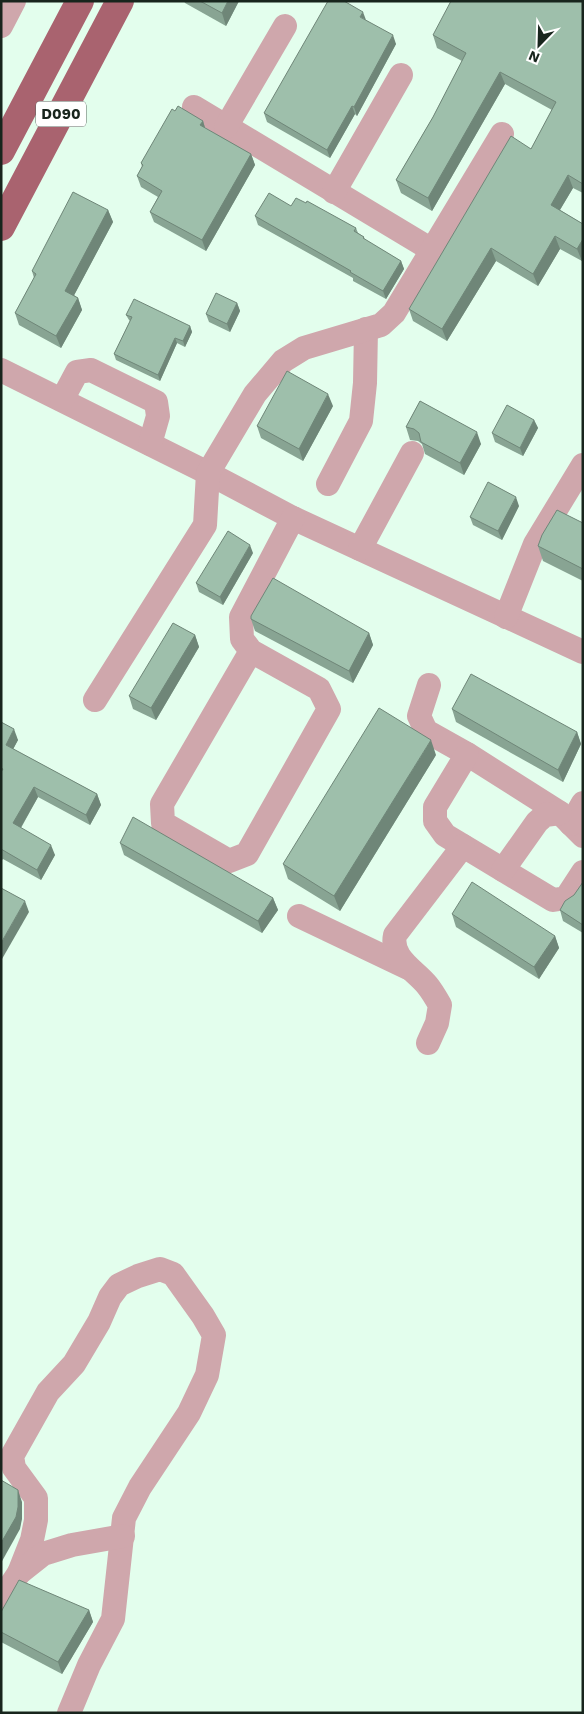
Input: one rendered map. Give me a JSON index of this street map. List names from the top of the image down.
{
  "streets": {
    "main road": ["D090"]
  },
  "north": "bottom left"
}
